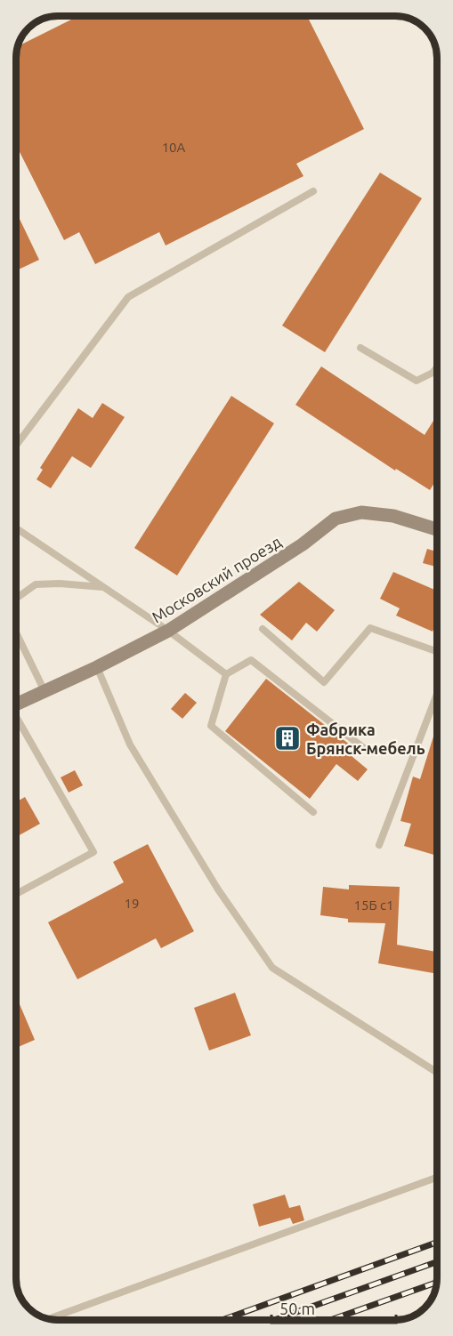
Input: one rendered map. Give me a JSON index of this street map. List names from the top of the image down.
{
  "streets": {
    "street": ["Московский проезд"]
  },
  "places": {
    "building": ["Фабрика Брянск-мебель"]
  },
  "house_numbers": ["10А", "19", "15Б с1"],
  "scale_bar": "50 m"
}
